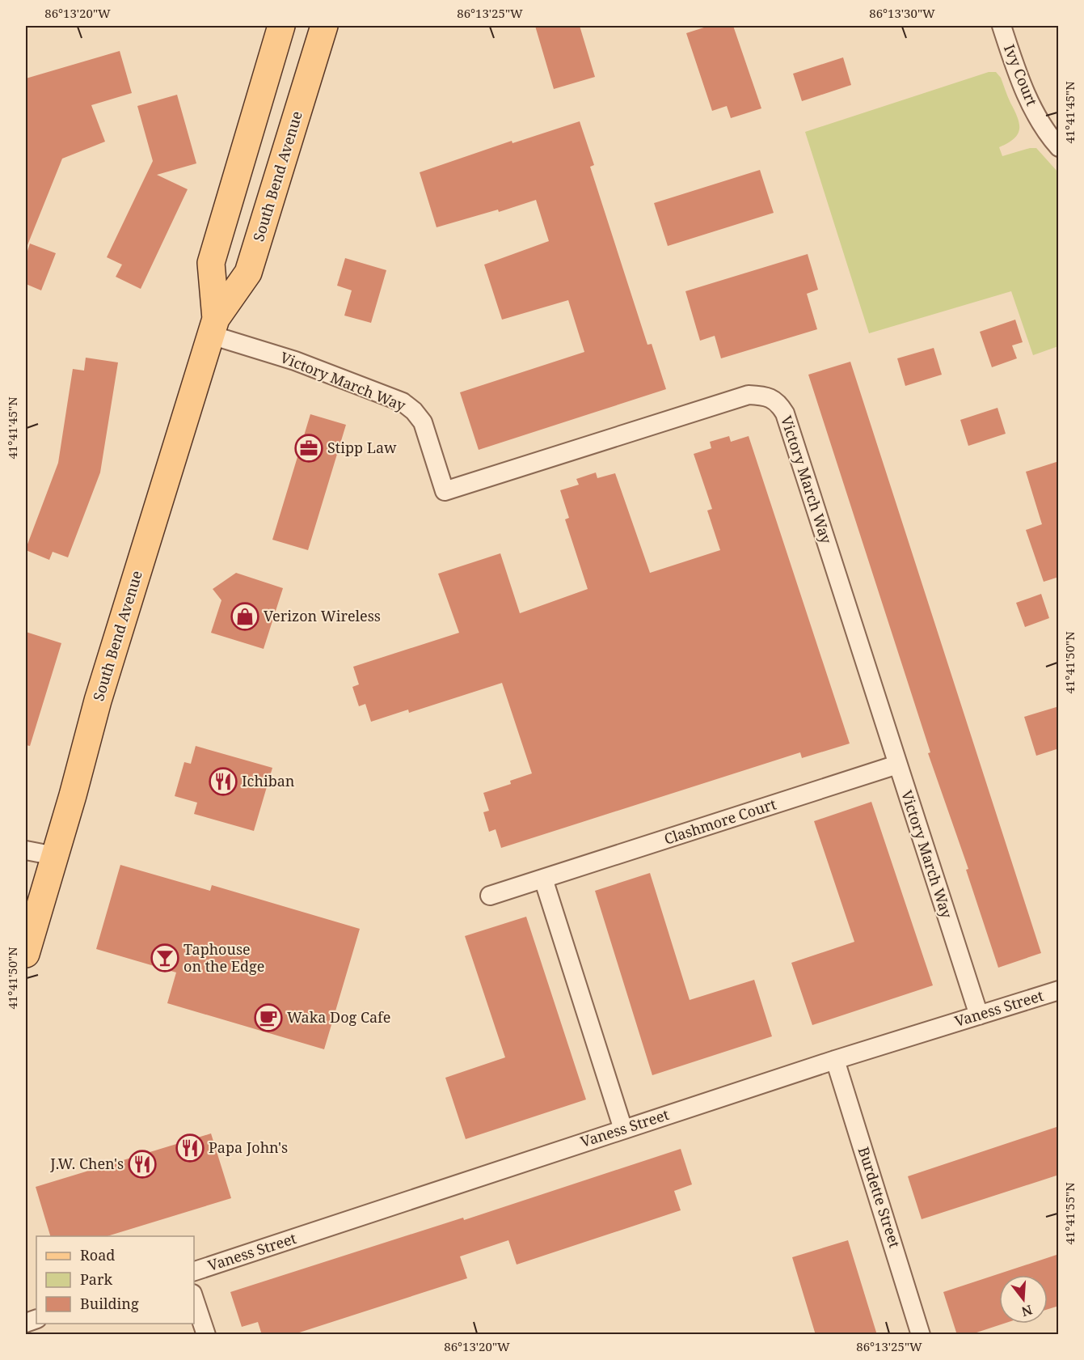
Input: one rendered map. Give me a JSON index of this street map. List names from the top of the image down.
{
  "streets": {
    "main road": ["South Bend Avenue"],
    "street": [
      "Ivy Court",
      "Victory March Way",
      "Clashmore Court",
      "Vaness Street",
      "Burdette Street"
    ]
  },
  "crossings": [
    ["South Bend Avenue", "Victory March Way"],
    ["Victory March Way", "Clashmore Court"],
    ["Victory March Way", "Vaness Street"],
    ["Vaness Street", "Burdette Street"]
  ],
  "places": {
    "office": ["Stipp Law"],
    "shop": ["Verizon Wireless"],
    "restaurant": ["Ichiban", "Papa John's", "J.W. Chen's"],
    "bar": ["Taphouse on the Edge"],
    "cafe": ["Waka Dog Cafe"]
  },
  "legend": ["Road", "Park", "Building"],
  "north": "bottom",
  "coordinates": [
    "86°13'20\"W",
    "86°13'25\"W",
    "86°13'30\"W",
    "41°41'45\"N",
    "41°41'50\"N",
    "41°41'55\"N"
  ]
}
